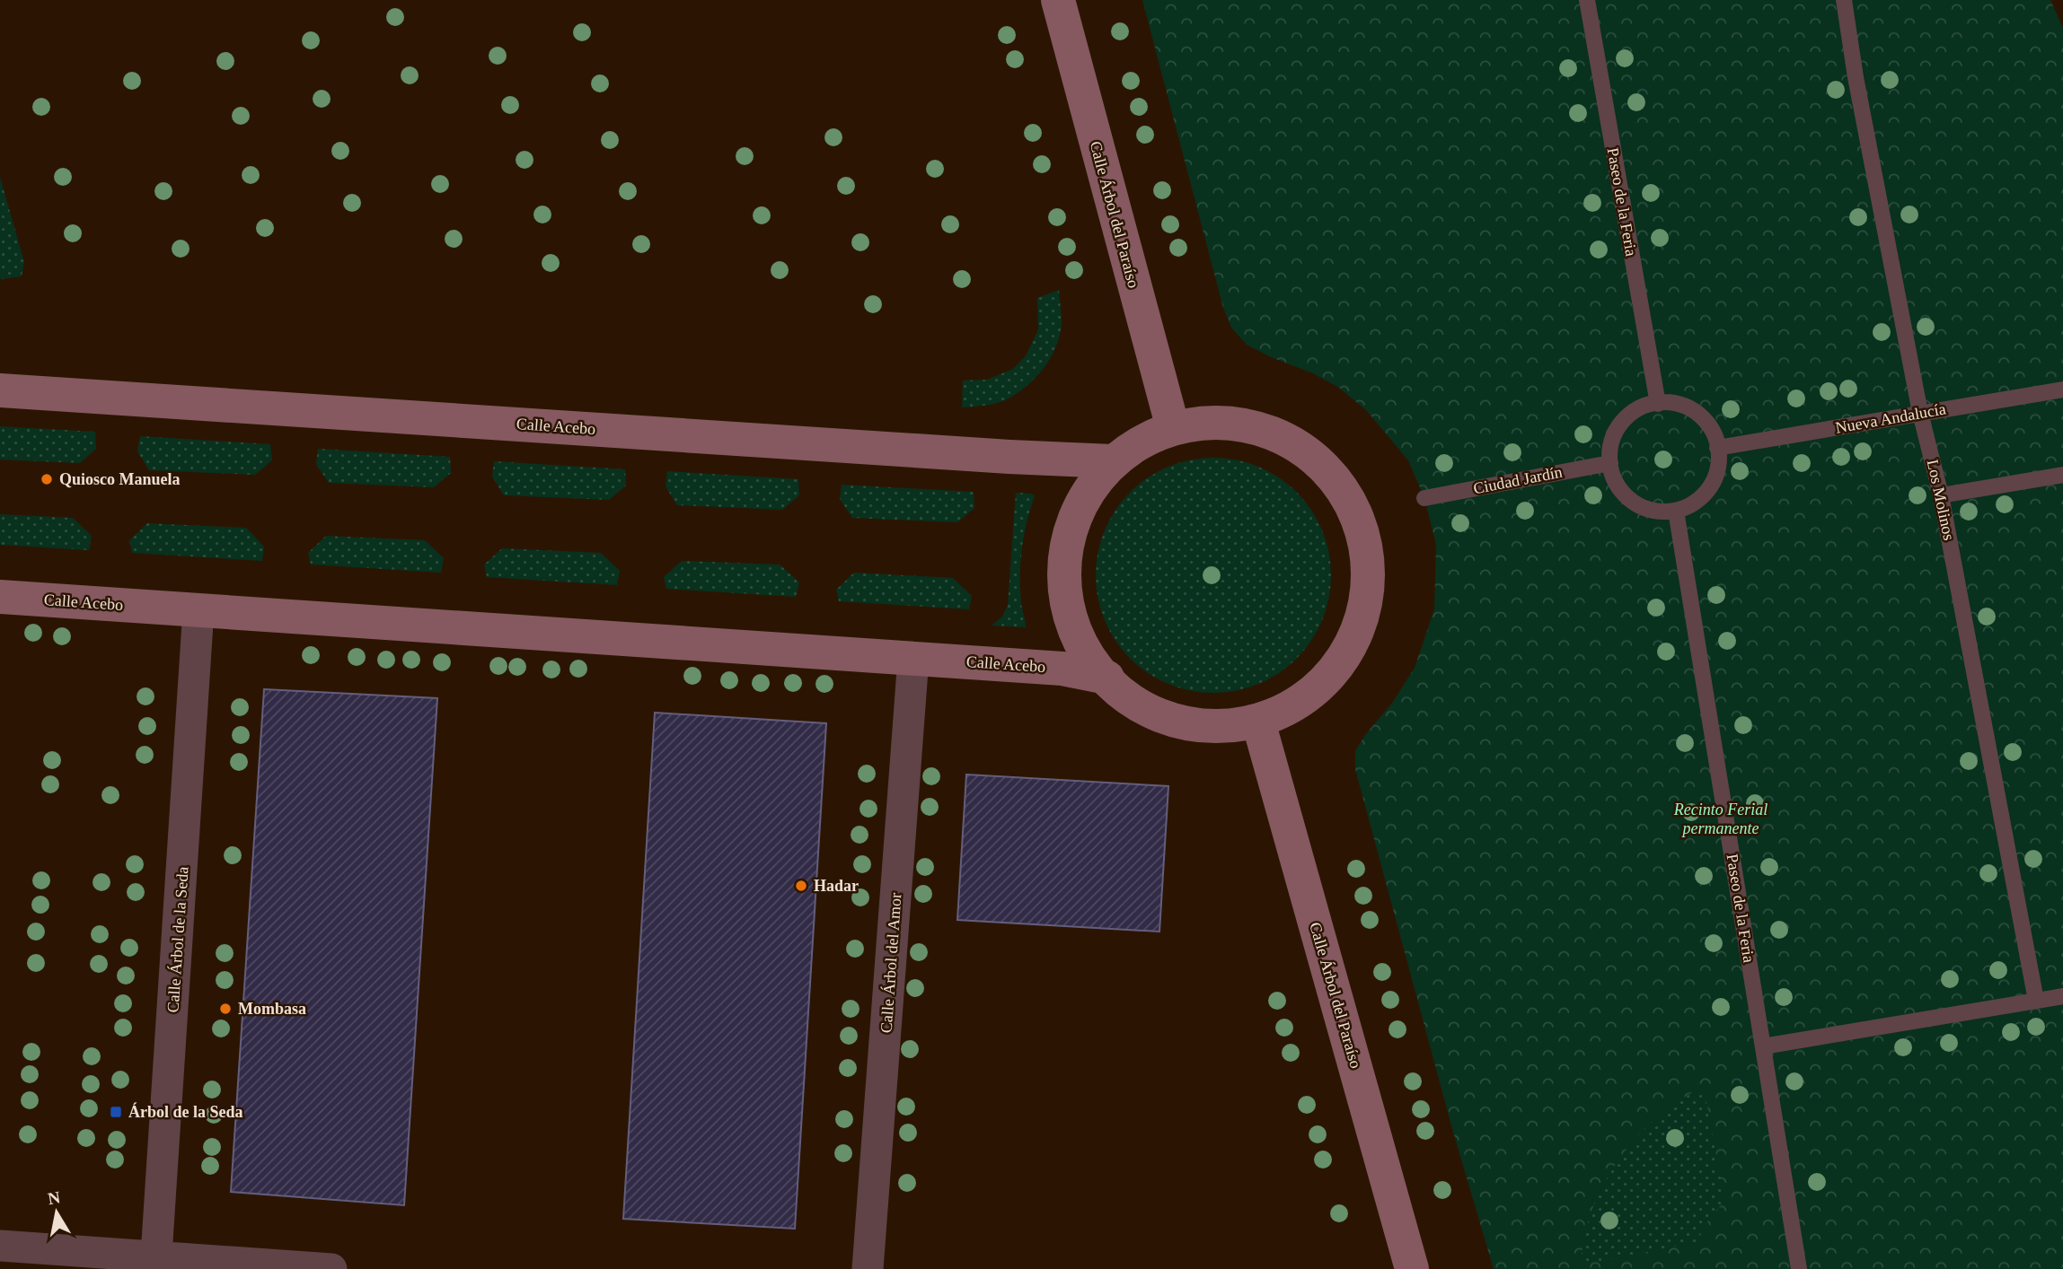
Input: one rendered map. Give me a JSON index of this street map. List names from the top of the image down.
{
  "streets": {
    "street": [
      "Calle Árbol del Paraíso",
      "Calle Acebo",
      "Calle Árbol de la Seda",
      "Calle Árbol del Amor"
    ],
    "lane": [
      "Paseo de la Feria",
      "Nueva Andalucía",
      "Ciudad Jardín",
      "Los Molinos"
    ]
  },
  "crossings": [
    ["Paseo de la Feria", "Nueva Andalucía"],
    ["Paseo de la Feria", "Ciudad Jardín"],
    ["Nueva Andalucía", "Ciudad Jardín"],
    ["Nueva Andalucía", "Los Molinos"],
    ["Calle Acebo", "Calle Árbol de la Seda"],
    ["Calle Acebo", "Calle Árbol del Amor"]
  ],
  "parks": ["Recinto Ferial permanente"],
  "places": {
    "other": ["Quiosco Manuela", "Hadar", "Mombasa"],
    "transit": ["Árbol de la Seda"]
  },
  "north": "top"
}
